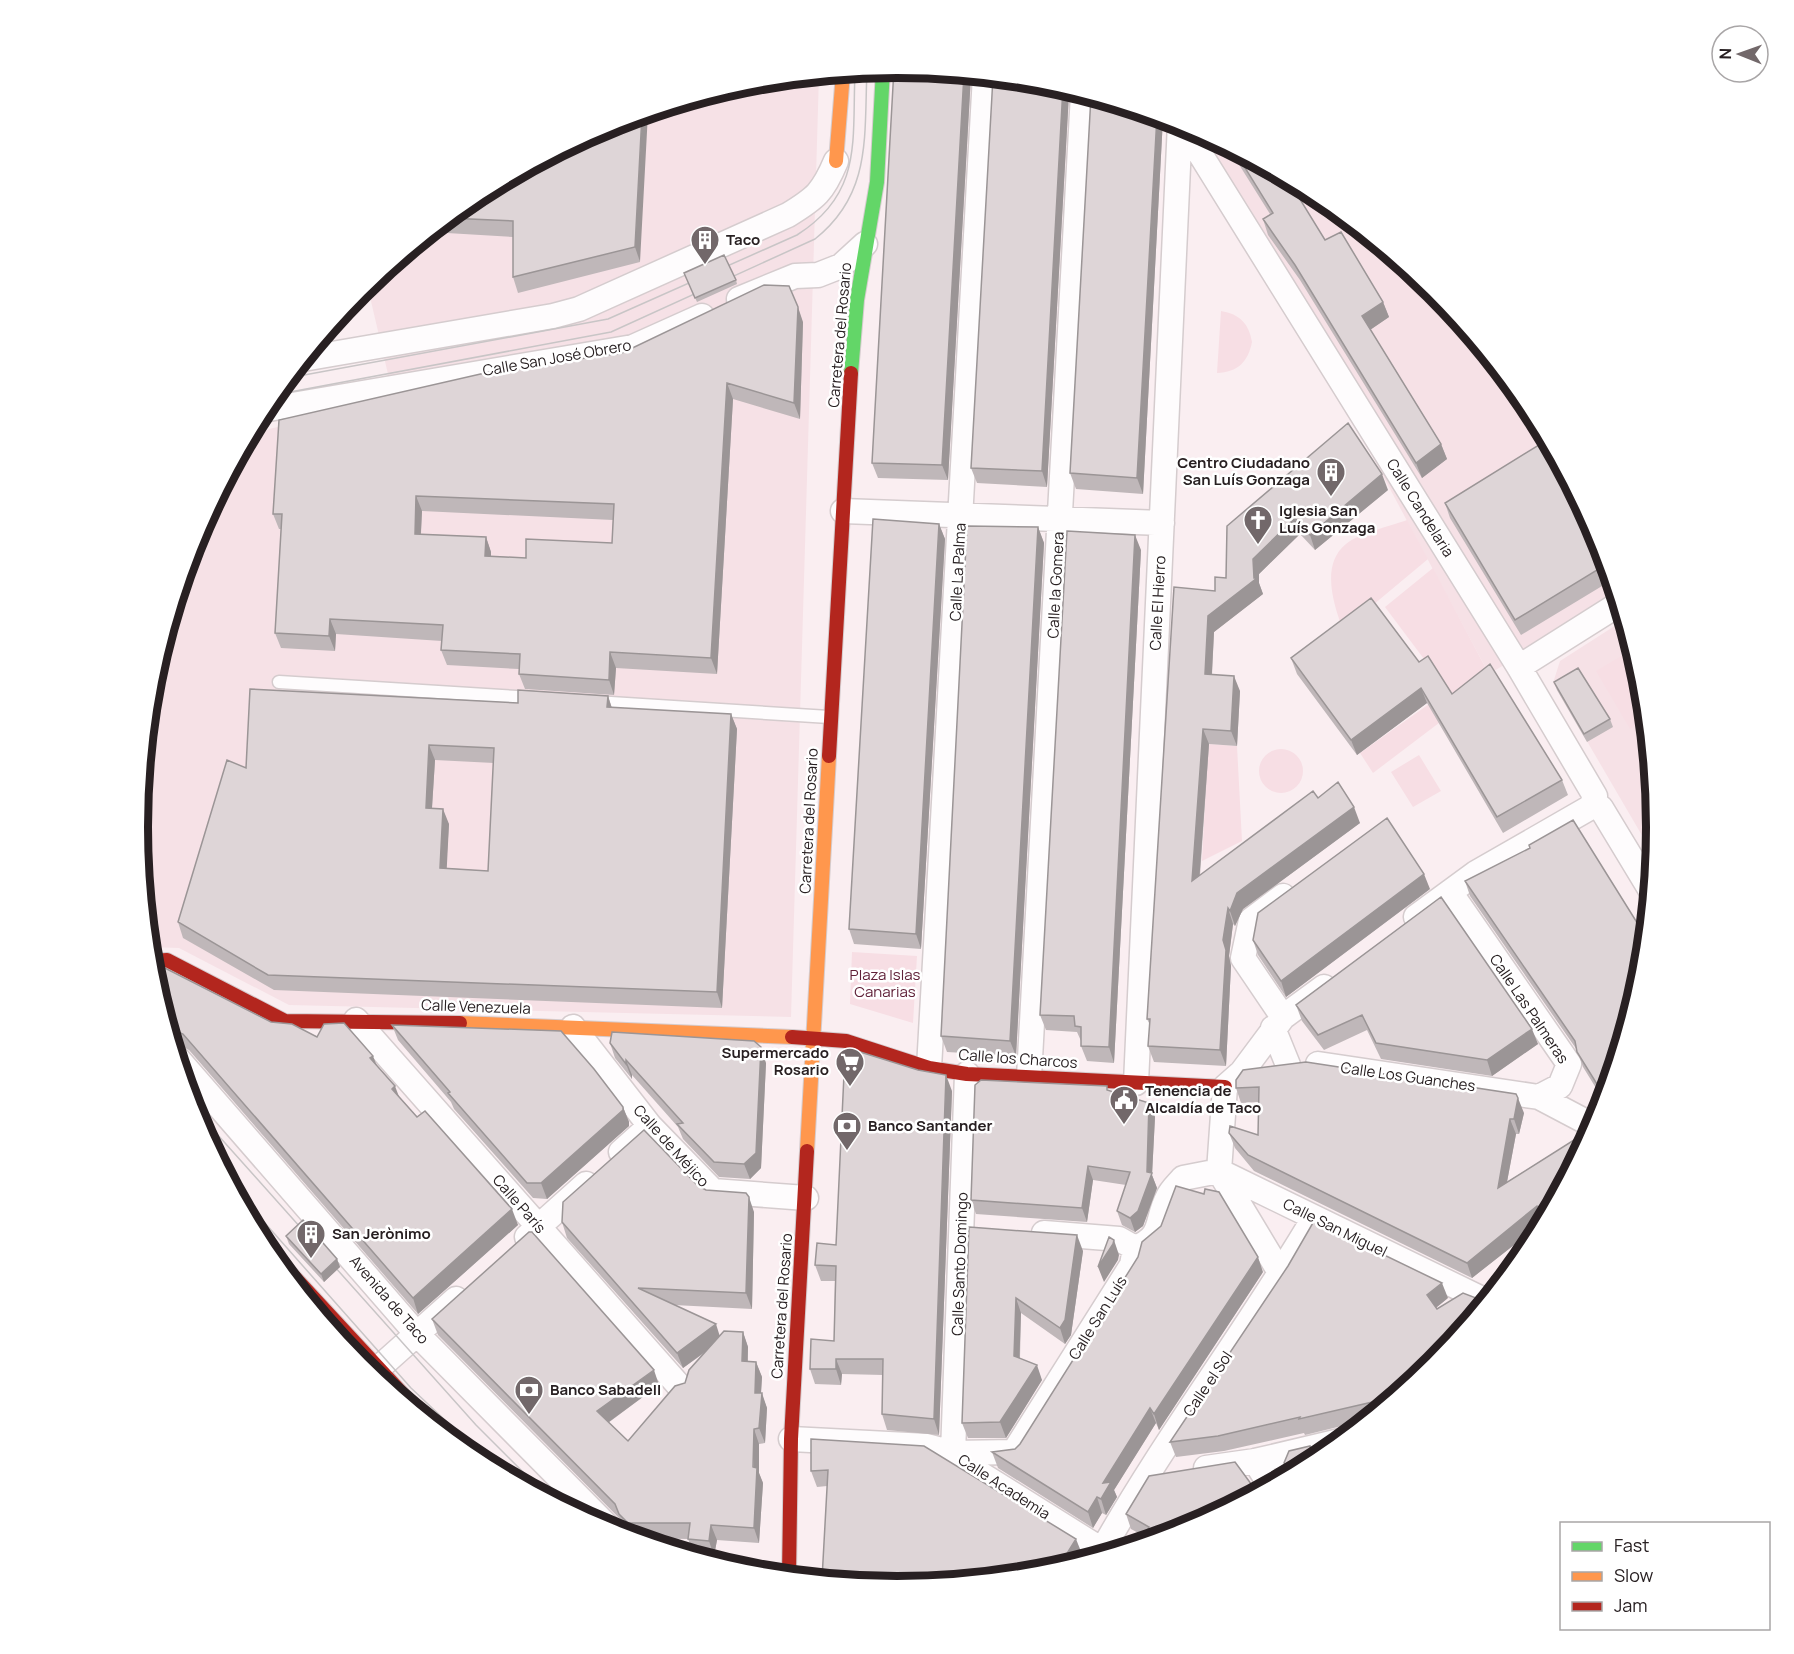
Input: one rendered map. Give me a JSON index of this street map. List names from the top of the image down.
{
  "streets": {
    "main road": ["Carretera del Rosario", "Calle Venezuela", "Calle los Charcos"],
    "street": [
      "Calle San José Obrero",
      "Calle Candelaria",
      "Calle La Palma",
      "Calle la Gomera",
      "Calle El Hierro",
      "Calle Las Palmeras",
      "Calle Los Guanches",
      "Calle de Méjico",
      "Calle París",
      "Calle San Miguel",
      "Calle Santo Domingo",
      "Avenida de Taco",
      "Calle San Luís",
      "Calle el Sol",
      "Calle Academia"
    ]
  },
  "crossings": [
    ["Carretera del Rosario", "Calle San José Obrero"],
    ["Carretera del Rosario", "Calle Venezuela"],
    ["Carretera del Rosario", "Calle los Charcos"],
    ["Carretera del Rosario", "Calle de Méjico"],
    ["Carretera del Rosario", "Calle Academia"],
    ["Calle La Palma", "Calle los Charcos"],
    ["Calle la Gomera", "Calle los Charcos"],
    ["Calle El Hierro", "Calle los Charcos"],
    ["Calle Venezuela", "Calle los Charcos"],
    ["Calle Venezuela", "Calle de Méjico"],
    ["Calle Venezuela", "Calle París"],
    ["Calle Las Palmeras", "Calle Los Guanches"],
    ["Calle los Charcos", "Calle Los Guanches"],
    ["Calle los Charcos", "Calle Santo Domingo"],
    ["Calle San Miguel", "Calle el Sol"],
    ["Calle Santo Domingo", "Calle San Luís"],
    ["Calle Santo Domingo", "Calle Academia"],
    ["Calle San Luís", "Calle Academia"]
  ],
  "parks": ["Plaza Islas Canarias"],
  "places": {
    "building": ["Taco", "Centro Ciudadano San Luís Gonzaga", "San Jerònimo"],
    "church": ["Iglesia San Luís Gonzaga"],
    "supermarket": ["Supermercado Rosario"],
    "public building": ["Tenencia de Alcaldía de Taco"],
    "bank": ["Banco Santander", "Banco Sabadell"]
  },
  "legend": ["Fast", "Slow", "Jam"],
  "north": "left"
}
